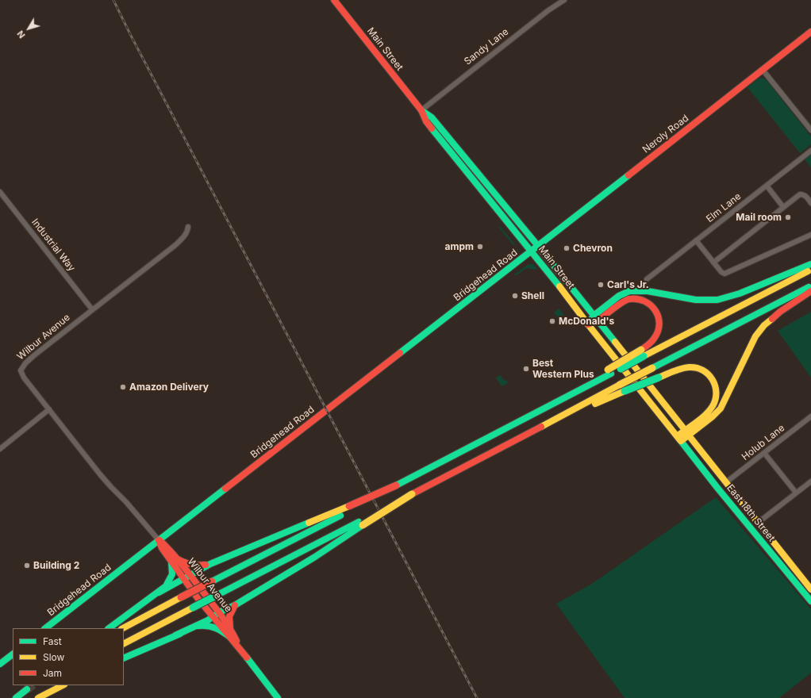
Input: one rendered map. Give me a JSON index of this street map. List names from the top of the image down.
{
  "streets": {
    "main road": [
      "Main Street",
      "Neroly Road",
      "Bridgehead Road",
      "Wilbur Avenue",
      "East 18th Street"
    ],
    "street": [
      "Sandy Lane",
      "Elm Lane",
      "Industrial Way",
      "Holub Lane"
    ]
  },
  "crossings": [
    ["Sandy Lane", "Main Street"],
    ["Main Street", "Neroly Road"],
    ["Main Street", "Bridgehead Road"],
    ["Main Street", "East 18th Street"],
    ["Neroly Road", "Bridgehead Road"],
    ["Industrial Way", "Wilbur Avenue"],
    ["Bridgehead Road", "Wilbur Avenue"],
    ["Holub Lane", "East 18th Street"]
  ],
  "places": [
    "Mail room",
    "ampm",
    "Chevron",
    "Carl's Jr.",
    "Shell",
    "McDonald's",
    "Best Western Plus",
    "Amazon Delivery",
    "Building 2"
  ],
  "legend": ["Fast", "Slow", "Jam"],
  "north": "bottom left"
}
